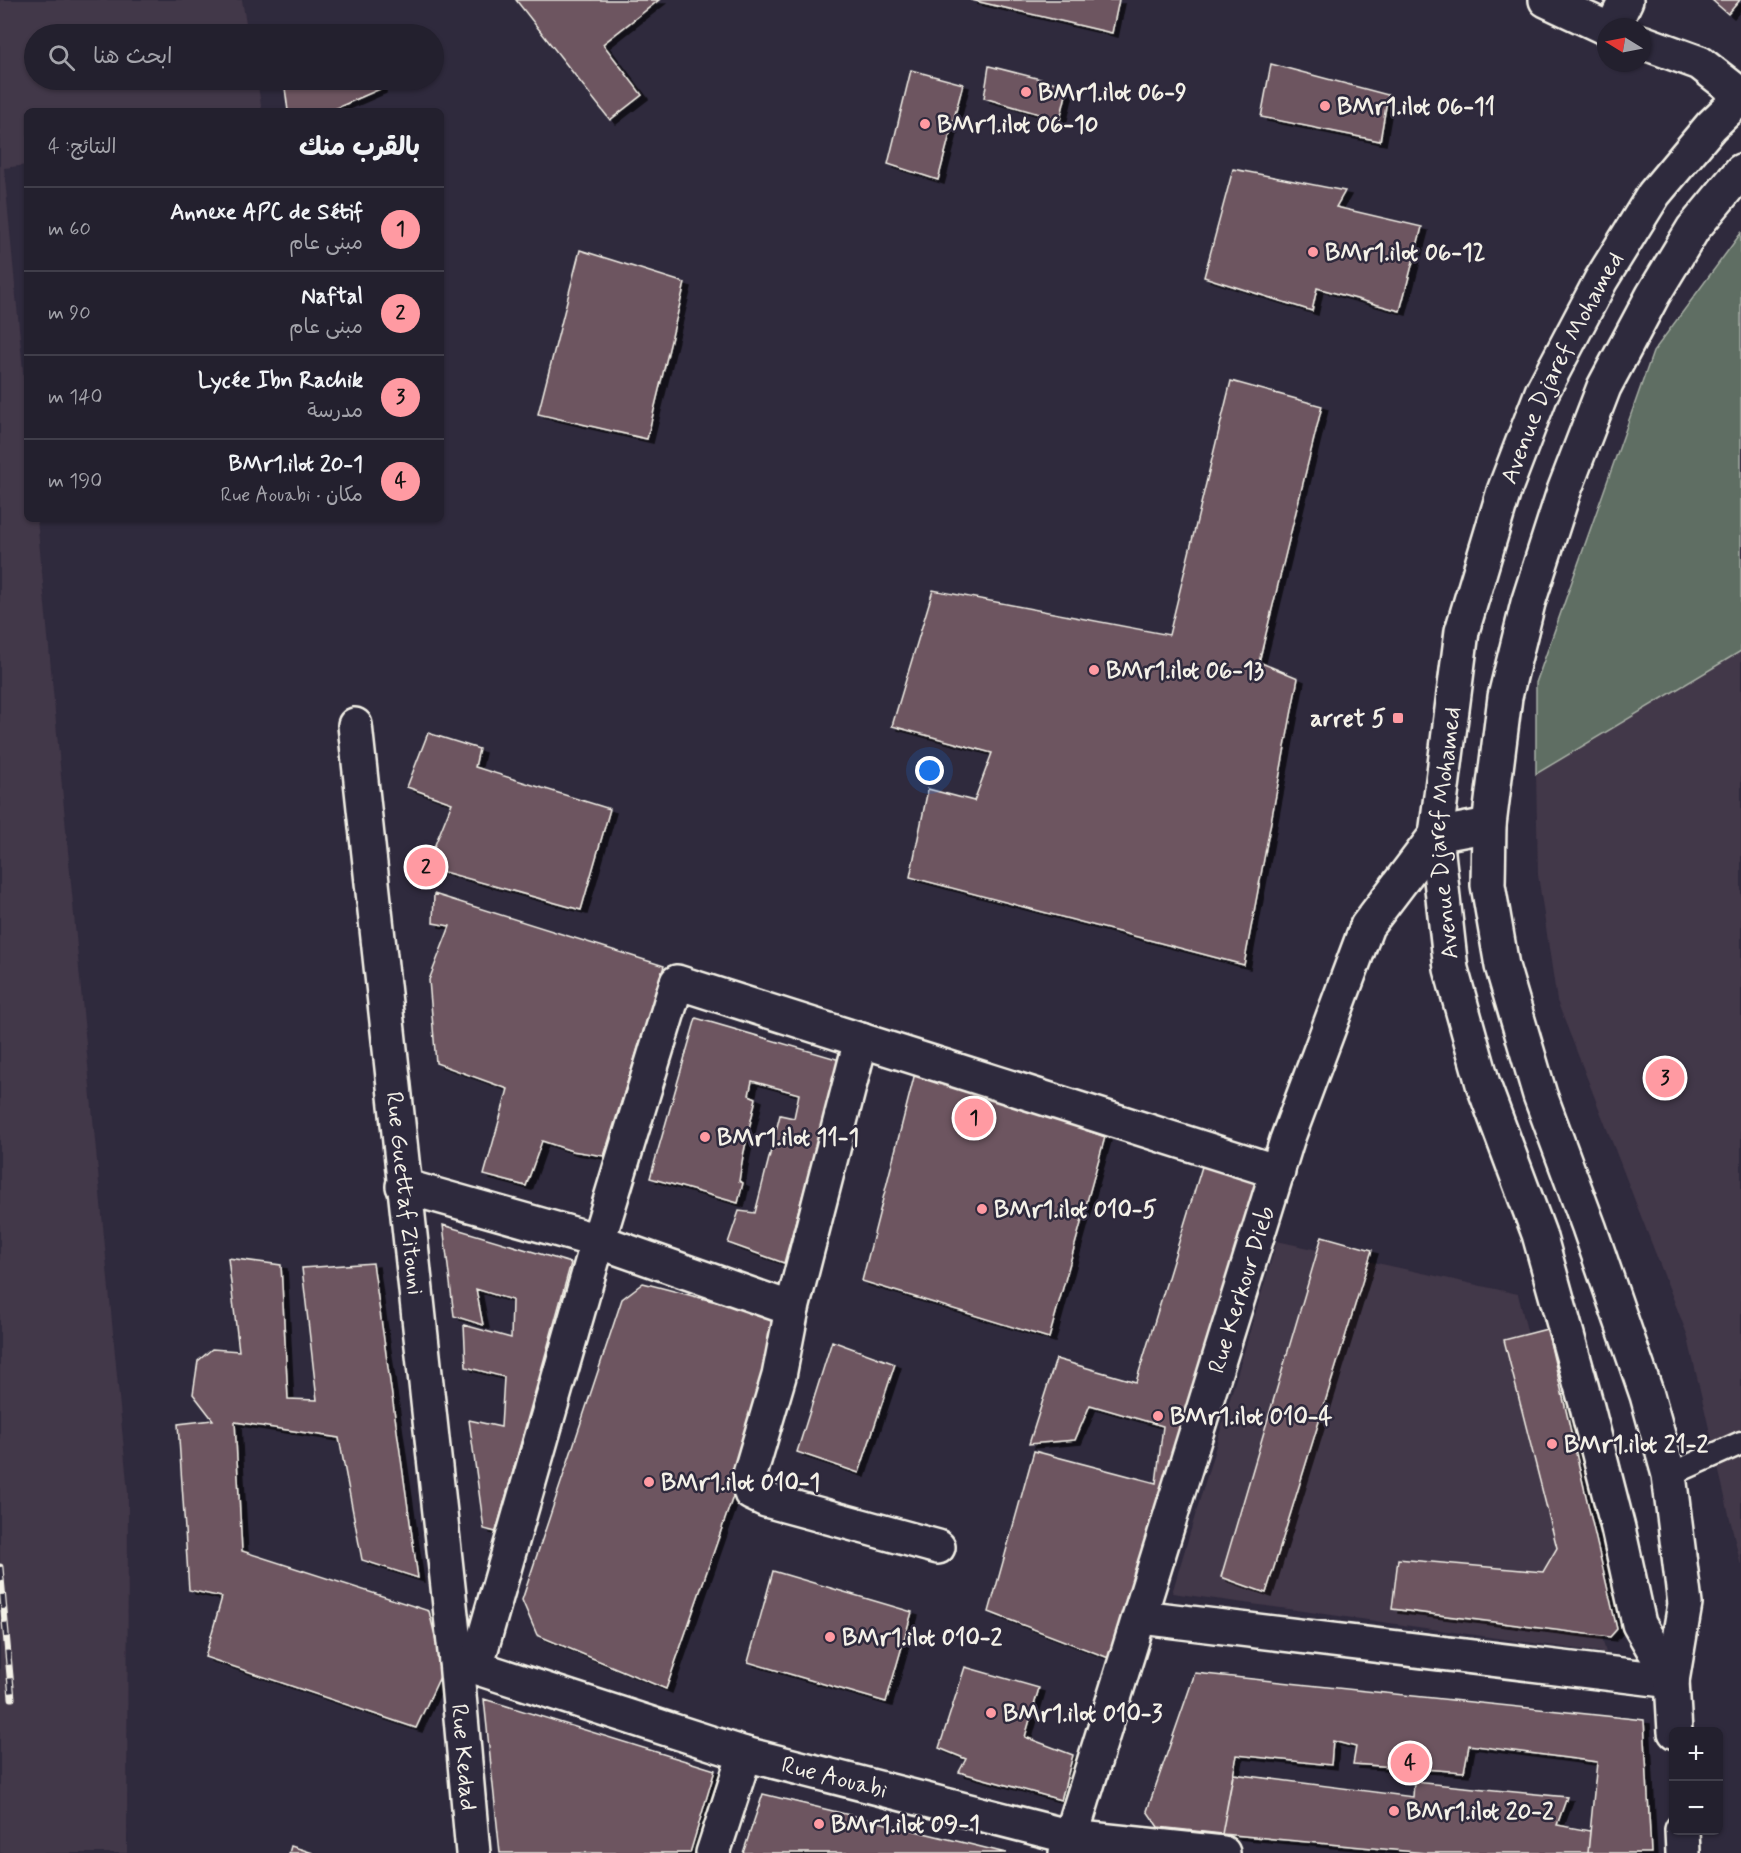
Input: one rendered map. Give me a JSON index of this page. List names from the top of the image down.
{
  "streets": {
    "street": [
      "Avenue Djaref Mohamed",
      "Rue Guettaf Zitouni",
      "Rue Kerkour Dieb",
      "Rue Kedad",
      "Rue Aouabi"
    ]
  },
  "crossings": [
    ["Avenue Djaref Mohamed", "Rue Kerkour Dieb"],
    ["Rue Guettaf Zitouni", "Rue Kedad"],
    ["Rue Guettaf Zitouni", "Rue Aouabi"],
    ["Rue Kerkour Dieb", "Rue Aouabi"],
    ["Rue Kedad", "Rue Aouabi"]
  ],
  "places": {
    "other": [
      "BMr1.ilot 06-9",
      "BMr1.ilot 06-11",
      "BMr1.ilot 06-10",
      "BMr1.ilot 06-12",
      "BMr1.ilot 06-13",
      "BMr1.ilot 11-1",
      "BMr1.ilot 010-5",
      "BMr1.ilot 010-4",
      "BMr1.ilot 21-2",
      "BMr1.ilot 010-1",
      "BMr1.ilot 010-2",
      "BMr1.ilot 010-3",
      "BMr1.ilot 20-2",
      "BMr1.ilot 09-1"
    ],
    "transit": ["arret 5"]
  },
  "north": "left",
  "page": {
    "search": "ابحث هنا",
    "heading": ["بالقرب منك", "النتائج: 4"],
    "list": [
      {
        "mark": "1",
        "name": "Annexe APC de Sétif",
        "note": "مبنى عام",
        "value": "60 m"
      },
      {
        "mark": "2",
        "name": "Naftal",
        "note": "مبنى عام",
        "value": "90 m"
      },
      {
        "mark": "3",
        "name": "Lycée Ibn Rachik",
        "note": "مدرسة",
        "value": "140 m"
      },
      {
        "mark": "4",
        "name": "BMr1.ilot 20-1",
        "note": "مكان · Rue Aouabi",
        "value": "190 m"
      }
    ],
    "pins": [
      "2",
      "3",
      "1",
      "4"
    ],
    "map_buttons": ["+", "−"]
  }
}
